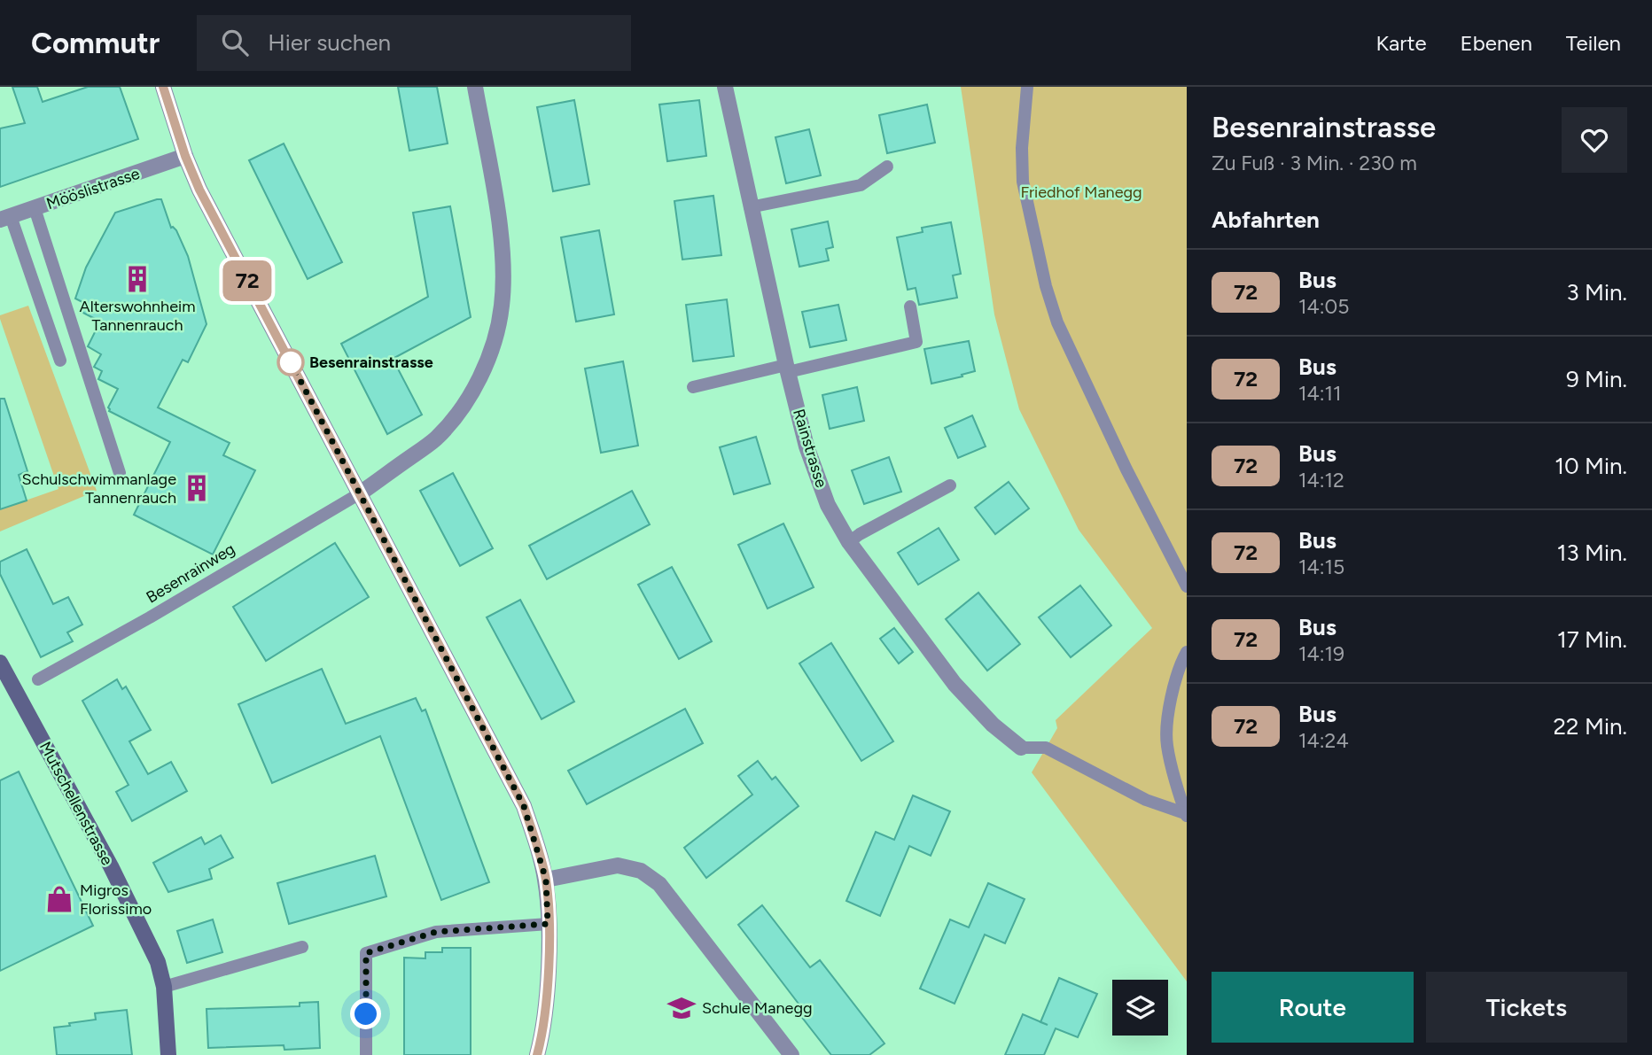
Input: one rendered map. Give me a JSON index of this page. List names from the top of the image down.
{
  "streets": {
    "street": ["Mööslistrasse", "Rainstrasse", "Mutschellenstrasse"],
    "lane": ["Besenrainweg"]
  },
  "parks": ["Friedhof Manegg"],
  "places": {
    "building": ["Alterswohnheim Tannenrauch", "Schulschwimmanlage Tannenrauch"],
    "other": ["Besenrainstrasse"],
    "shop": ["Migros Florissimo"],
    "school or university": ["Schule Manegg"]
  },
  "lines": ["bus line 72"],
  "page": {
    "header": "Commutr",
    "search": "Hier suchen",
    "nav": ["Karte", "Ebenen", "Teilen"],
    "on_map": "72",
    "heading": [
      ["Besenrainstrasse", "Zu Fuß · 3 Min. · 230 m"],
      "Abfahrten"
    ],
    "list": [
      {
        "mark": "72",
        "name": "Bus",
        "note": "14:05",
        "value": "3 Min."
      },
      {
        "mark": "72",
        "name": "Bus",
        "note": "14:11",
        "value": "9 Min."
      },
      {
        "mark": "72",
        "name": "Bus",
        "note": "14:12",
        "value": "10 Min."
      },
      {
        "mark": "72",
        "name": "Bus",
        "note": "14:15",
        "value": "13 Min."
      },
      {
        "mark": "72",
        "name": "Bus",
        "note": "14:19",
        "value": "17 Min."
      },
      {
        "mark": "72",
        "name": "Bus",
        "note": "14:24",
        "value": "22 Min."
      }
    ],
    "buttons": ["Route", "Tickets"]
  }
}
